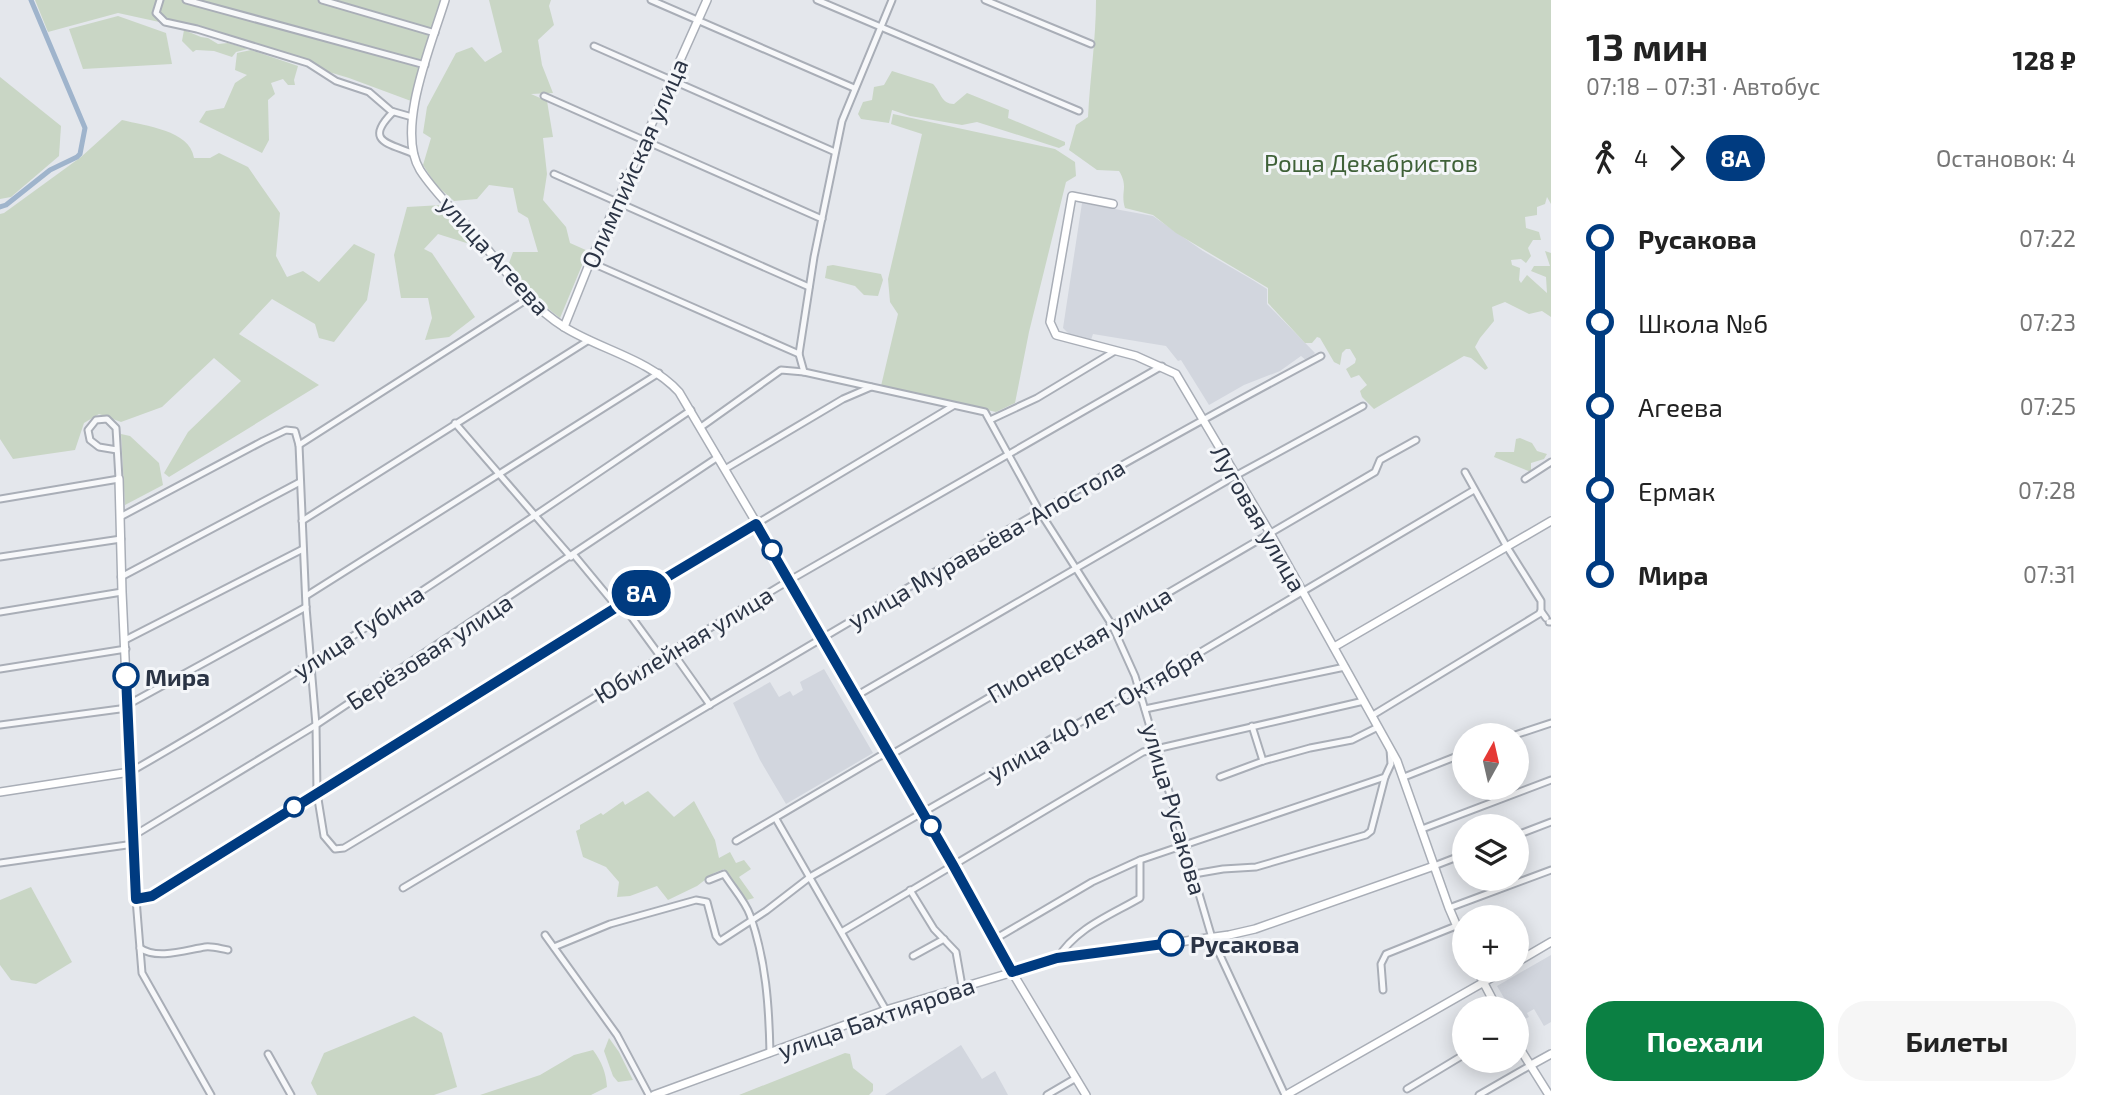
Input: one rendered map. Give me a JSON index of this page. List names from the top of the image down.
{
  "streets": {
    "street": [
      "Олимпийская улица",
      "улица Агеева",
      "Луговая улица",
      "улица Муравьёва-Апостола",
      "улица Губина",
      "Юбилейная улица",
      "Пионерская улица",
      "Берёзовая улица",
      "улица 40 лет Октября",
      "улица Русакова",
      "улица Бахтиярова"
    ]
  },
  "crossings": [
    ["Олимпийская улица", "улица Агеева"],
    ["улица Агеева", "улица Муравьёва-Апостола"],
    ["улица Агеева", "улица Губина"],
    ["улица Агеева", "Юбилейная улица"],
    ["улица Агеева", "Пионерская улица"],
    ["улица Агеева", "Берёзовая улица"],
    ["улица Агеева", "улица 40 лет Октября"],
    ["улица Агеева", "улица Бахтиярова"],
    ["Луговая улица", "улица Муравьёва-Апостола"],
    ["Луговая улица", "Юбилейная улица"],
    ["Луговая улица", "Пионерская улица"],
    ["Луговая улица", "улица 40 лет Октября"],
    ["Луговая улица", "улица Бахтиярова"],
    ["улица Муравьёва-Апостола", "улица Русакова"],
    ["Юбилейная улица", "улица Русакова"],
    ["Пионерская улица", "улица Русакова"],
    ["улица 40 лет Октября", "улица Русакова"],
    ["улица Русакова", "улица Бахтиярова"]
  ],
  "parks": ["Роща Декабристов"],
  "places": ["Мира", "Русакова"],
  "lines": ["bus line 8А"],
  "north": "top",
  "page": {
    "on_map": "8А",
    "heading": ["13 мин", "07:18 – 07:31 · Автобус", "128 ₽"],
    "legs": ["4", "8А", "Остановок: 4"],
    "list": [
      {
        "name": "Русакова",
        "value": "07:22"
      },
      {
        "name": "Школа №6",
        "value": "07:23"
      },
      {
        "name": "Агеева",
        "value": "07:25"
      },
      {
        "name": "Ермак",
        "value": "07:28"
      },
      {
        "name": "Мира",
        "value": "07:31"
      }
    ],
    "map_buttons": ["+", "−"],
    "buttons": ["Поехали", "Билеты"]
  }
}
